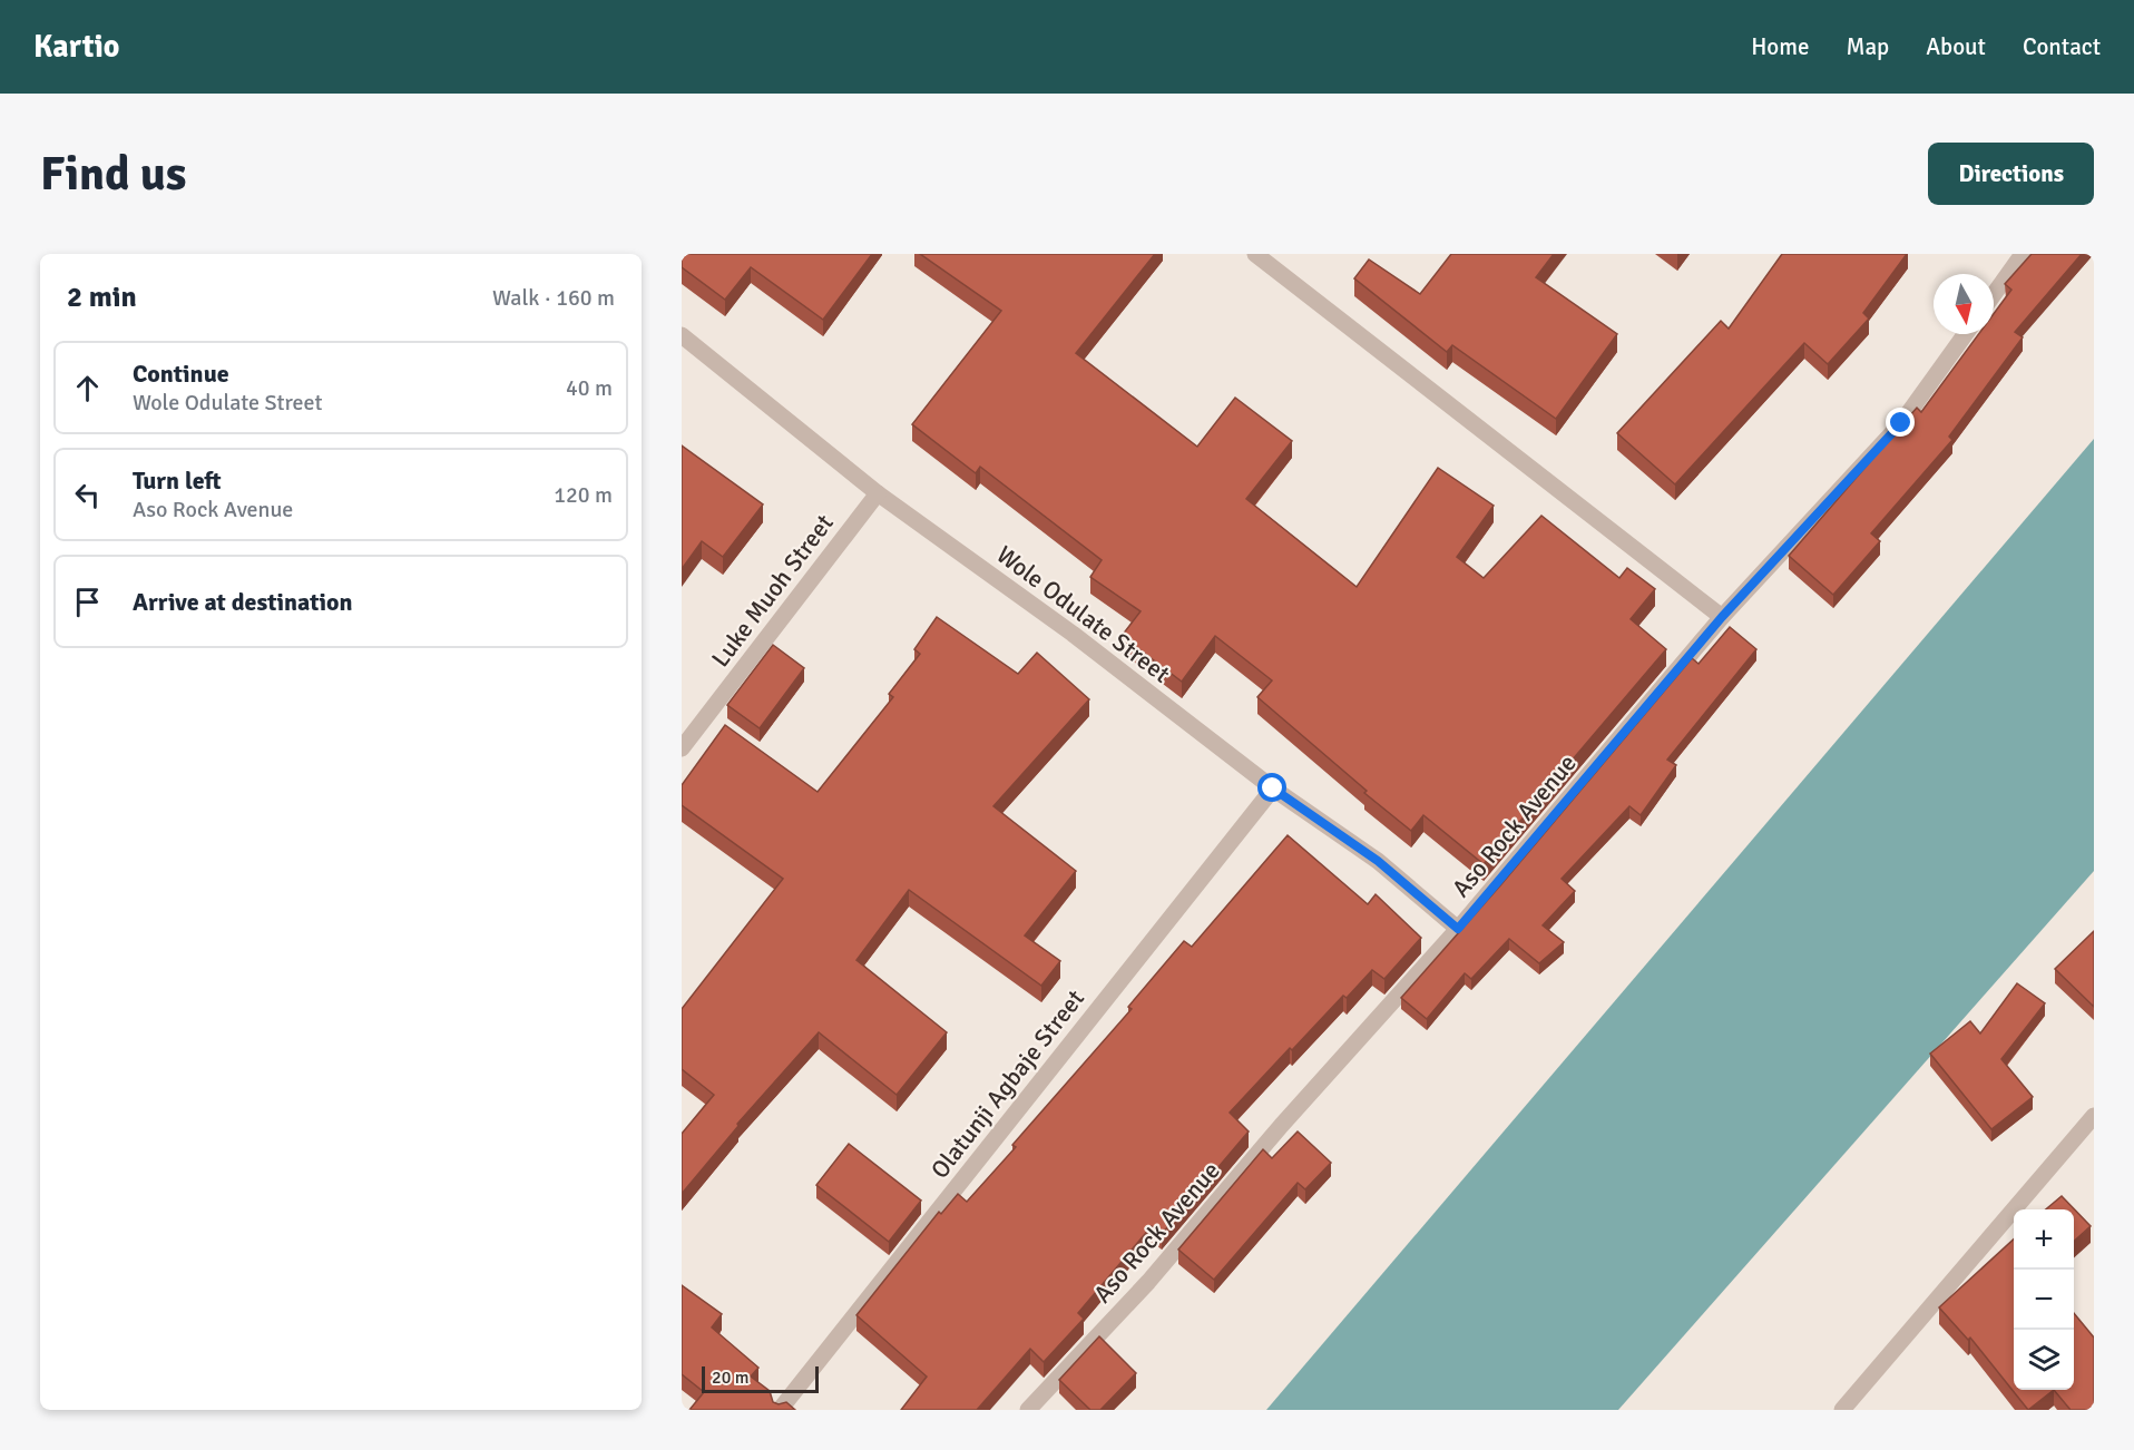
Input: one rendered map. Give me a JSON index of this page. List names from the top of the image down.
{
  "streets": {
    "street": [
      "Luke Muoh Street",
      "Wole Odulate Street",
      "Aso Rock Avenue",
      "Olatunji Agbaje Street"
    ]
  },
  "crossings": [
    ["Luke Muoh Street", "Wole Odulate Street"],
    ["Wole Odulate Street", "Aso Rock Avenue"],
    ["Wole Odulate Street", "Olatunji Agbaje Street"]
  ],
  "scale_bar": "20 m",
  "north": "bottom",
  "page": {
    "header": "Kartio",
    "nav": [
      "Home",
      "Map",
      "About",
      "Contact"
    ],
    "buttons": "Directions",
    "title": "Find us",
    "heading": ["2 min", "Walk · 160 m"],
    "list": [
      ["Continue", "Wole Odulate Street", "40 m"],
      ["Turn left", "Aso Rock Avenue", "120 m"],
      "Arrive at destination"
    ],
    "map_buttons": ["+", "−"],
    "scale": "20 m"
  }
}
